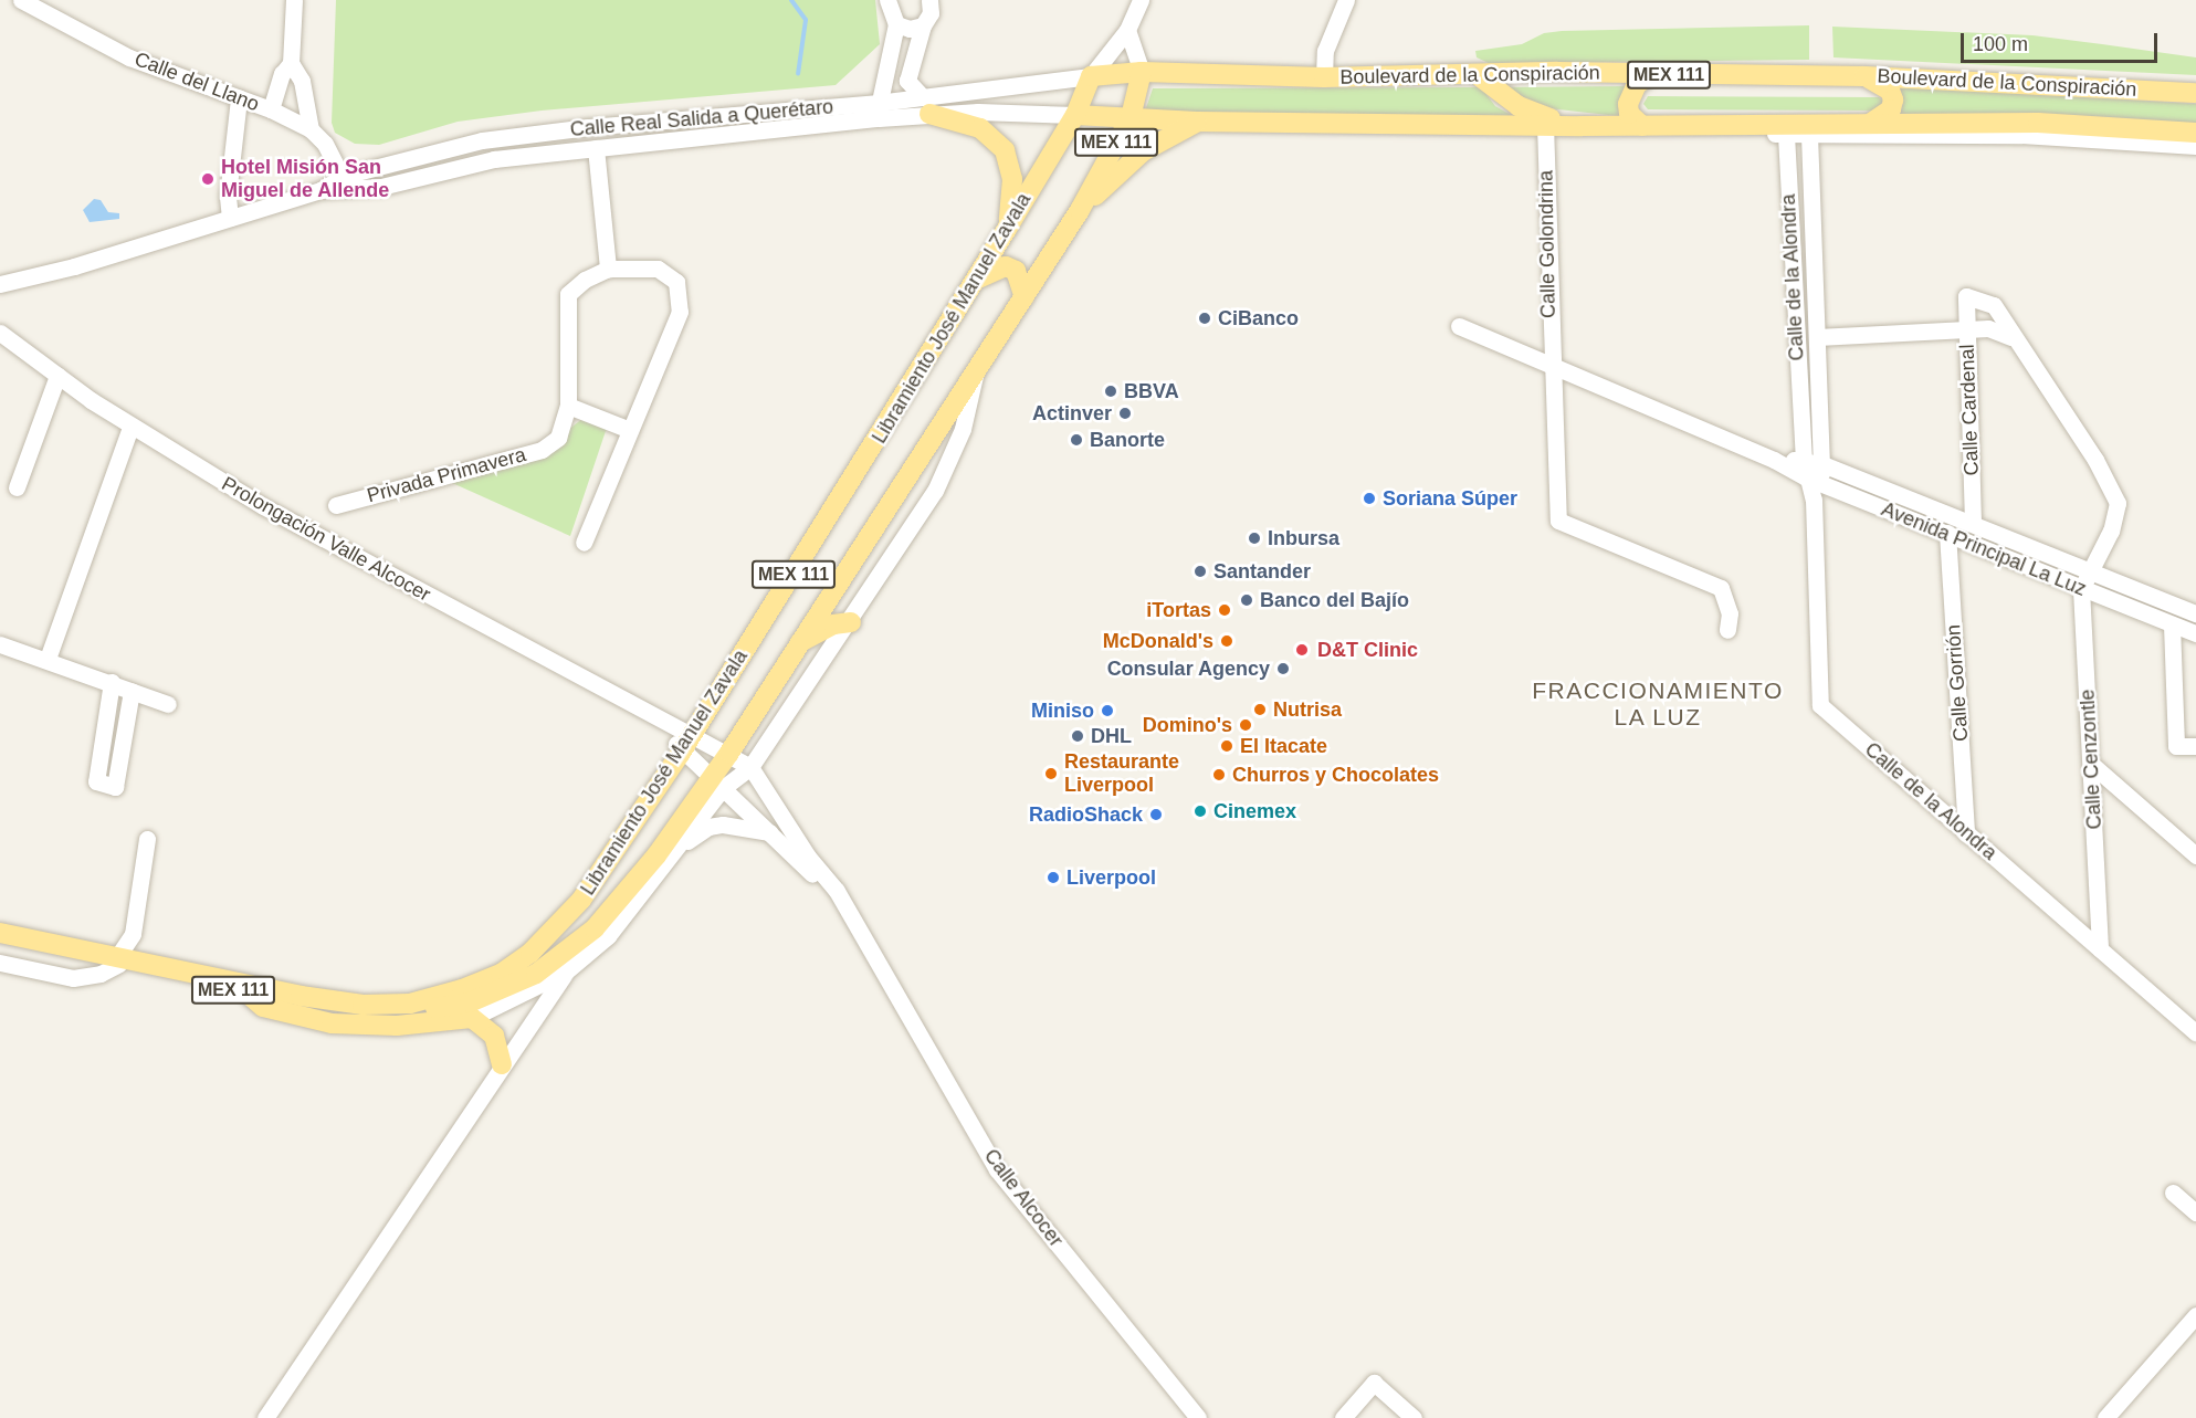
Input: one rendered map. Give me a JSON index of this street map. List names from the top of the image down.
{
  "streets": {
    "main road": ["Boulevard de la Conspiración", "MEX 111", "Libramiento José Manuel Zavala"],
    "street": [
      "Calle del Llano",
      "Calle Real Salida a Querétaro",
      "Calle Golondrina",
      "Calle de la Alondra",
      "Calle Cardenal",
      "Privada Primavera",
      "Prolongación Valle Alcocer",
      "Avenida Principal La Luz",
      "Calle Gorrión",
      "Calle Cenzontle",
      "Calle Alcocer"
    ]
  },
  "crossings": [
    ["Boulevard de la Conspiración", "MEX 111"],
    ["Boulevard de la Conspiración", "Calle Golondrina"],
    ["MEX 111", "Calle Real Salida a Querétaro"],
    ["MEX 111", "Libramiento José Manuel Zavala"],
    ["Calle del Llano", "Calle Real Salida a Querétaro"],
    ["Calle Real Salida a Querétaro", "Libramiento José Manuel Zavala"],
    ["Calle Golondrina", "Avenida Principal La Luz"],
    ["Calle de la Alondra", "Calle Cardenal"],
    ["Calle de la Alondra", "Avenida Principal La Luz"],
    ["Calle de la Alondra", "Calle Gorrión"],
    ["Calle de la Alondra", "Calle Cenzontle"],
    ["Libramiento José Manuel Zavala", "Prolongación Valle Alcocer"],
    ["Libramiento José Manuel Zavala", "Calle Alcocer"],
    ["Calle Cardenal", "Avenida Principal La Luz"],
    ["Prolongación Valle Alcocer", "Calle Alcocer"],
    ["Avenida Principal La Luz", "Calle Gorrión"],
    ["Avenida Principal La Luz", "Calle Cenzontle"]
  ],
  "districts": ["FRACCIONAMIENTO LA LUZ"],
  "places": [
    "Hotel Misión San Miguel de Allende",
    "CiBanco",
    "BBVA",
    "Actinver",
    "Banorte",
    "Soriana Súper",
    "Inbursa",
    "Santander",
    "Banco del Bajío",
    "iTortas",
    "McDonald's",
    "D&T Clinic",
    "Consular Agency",
    "Nutrisa",
    "Miniso",
    "Domino's",
    "DHL",
    "El Itacate",
    "Restaurante Liverpool",
    "Churros y Chocolates",
    "Cinemex",
    "RadioShack",
    "Liverpool"
  ],
  "scale_bar": "100 m"
}
